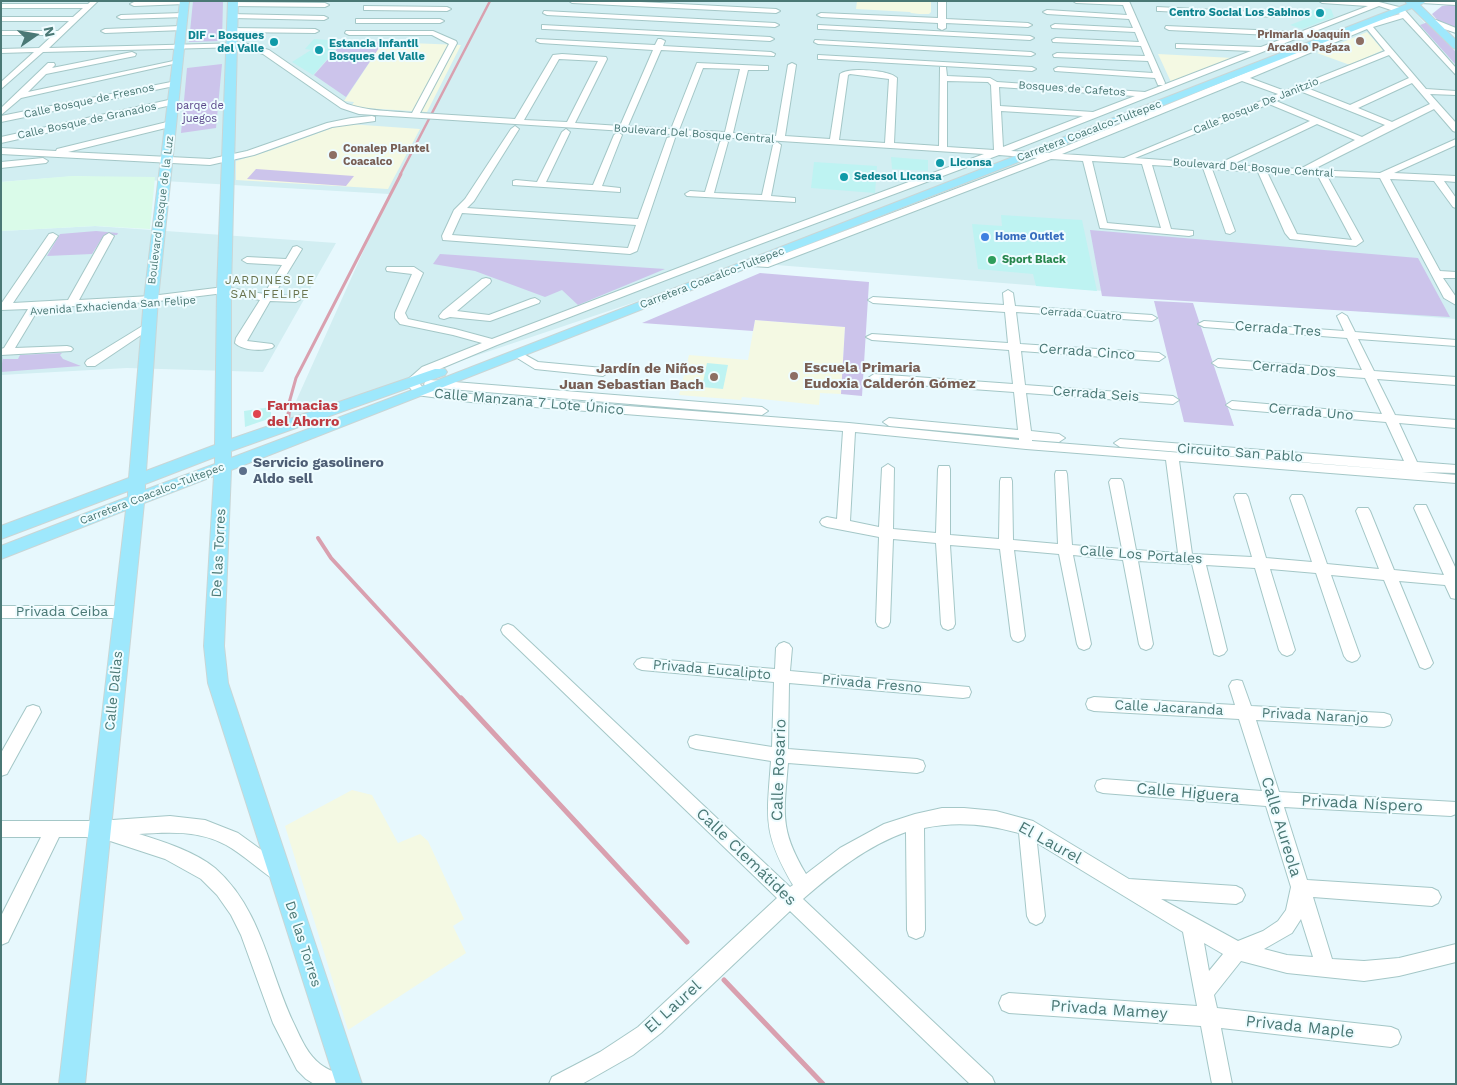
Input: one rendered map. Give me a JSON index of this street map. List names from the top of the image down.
{
  "streets": {
    "main road": [
      "Carretera Coacalco-Tultepec",
      "Boulevard Bosque de la Luz",
      "De las Torres",
      "Calle Dalias"
    ],
    "street": [
      "Bosques de Cafetos",
      "Calle Bosque de Fresnos",
      "Calle Bosque De Janitzio",
      "Calle Bosque de Granados",
      "Boulevard Del Bosque Central",
      "Avenida Exhacienda San Felipe",
      "Cerrada Cuatro",
      "Cerrada Tres",
      "Cerrada Cinco",
      "Cerrada Dos",
      "Cerrada Seis",
      "Calle Manzana 7 Lote Único",
      "Cerrada Uno",
      "Circuito San Pablo",
      "Calle Los Portales",
      "Privada Ceiba",
      "Privada Eucalipto",
      "Privada Fresno",
      "Calle Jacaranda",
      "Privada Naranjo",
      "Calle Rosario",
      "Calle Higuera",
      "Privada Níspero",
      "Calle Aureola",
      "El Laurel",
      "Calle Clemátides",
      "Privada Mamey",
      "Privada Maple"
    ]
  },
  "crossings": [
    ["Calle Bosque de Fresnos", "Boulevard Bosque de la Luz"],
    ["Calle Bosque De Janitzio", "Boulevard Del Bosque Central"],
    ["Calle Bosque de Granados", "Boulevard Bosque de la Luz"],
    ["Carretera Coacalco-Tultepec", "Boulevard Del Bosque Central"],
    ["Carretera Coacalco-Tultepec", "Calle Manzana 7 Lote Único"],
    ["Carretera Coacalco-Tultepec", "De las Torres"],
    ["Carretera Coacalco-Tultepec", "Calle Dalias"],
    ["Boulevard Del Bosque Central", "Boulevard Bosque de la Luz"],
    ["Boulevard Del Bosque Central", "De las Torres"],
    ["Boulevard Bosque de la Luz", "Avenida Exhacienda San Felipe"],
    ["Boulevard Bosque de la Luz", "Calle Dalias"],
    ["Avenida Exhacienda San Felipe", "De las Torres"],
    ["Avenida Exhacienda San Felipe", "Calle Dalias"],
    ["Calle Manzana 7 Lote Único", "Circuito San Pablo"],
    ["Privada Ceiba", "Calle Dalias"],
    ["Privada Eucalipto", "Privada Fresno"],
    ["Privada Eucalipto", "Calle Rosario"],
    ["Privada Fresno", "Calle Rosario"],
    ["Calle Jacaranda", "Privada Naranjo"],
    ["Calle Jacaranda", "Calle Aureola"],
    ["Privada Naranjo", "Calle Aureola"],
    ["Calle Rosario", "El Laurel"],
    ["Calle Higuera", "Privada Níspero"],
    ["Calle Higuera", "Calle Aureola"],
    ["Privada Níspero", "Calle Aureola"],
    ["Calle Aureola", "El Laurel"],
    ["El Laurel", "Calle Clemátides"],
    ["Privada Mamey", "Privada Maple"]
  ],
  "districts": ["JARDINES DE SAN FELIPE"],
  "parks": ["parqe de juegos"],
  "places": [
    "Centro Social Los Sabinos",
    "Primaria Joaquín Arcadio Pagaza",
    "DIF - Bosques del Valle",
    "Estancia Infantil Bosques del Valle",
    "Conalep Plantel Coacalco",
    "Liconsa",
    "Sedesol Liconsa",
    "Home Outlet",
    "Sport Black",
    "Escuela Primaria Eudoxia Calderón Gómez",
    "Jardín de Niños Juan Sebastian Bach",
    "Farmacias del Ahorro",
    "Servicio gasolinero Aldo sell"
  ],
  "north": "right"
}
